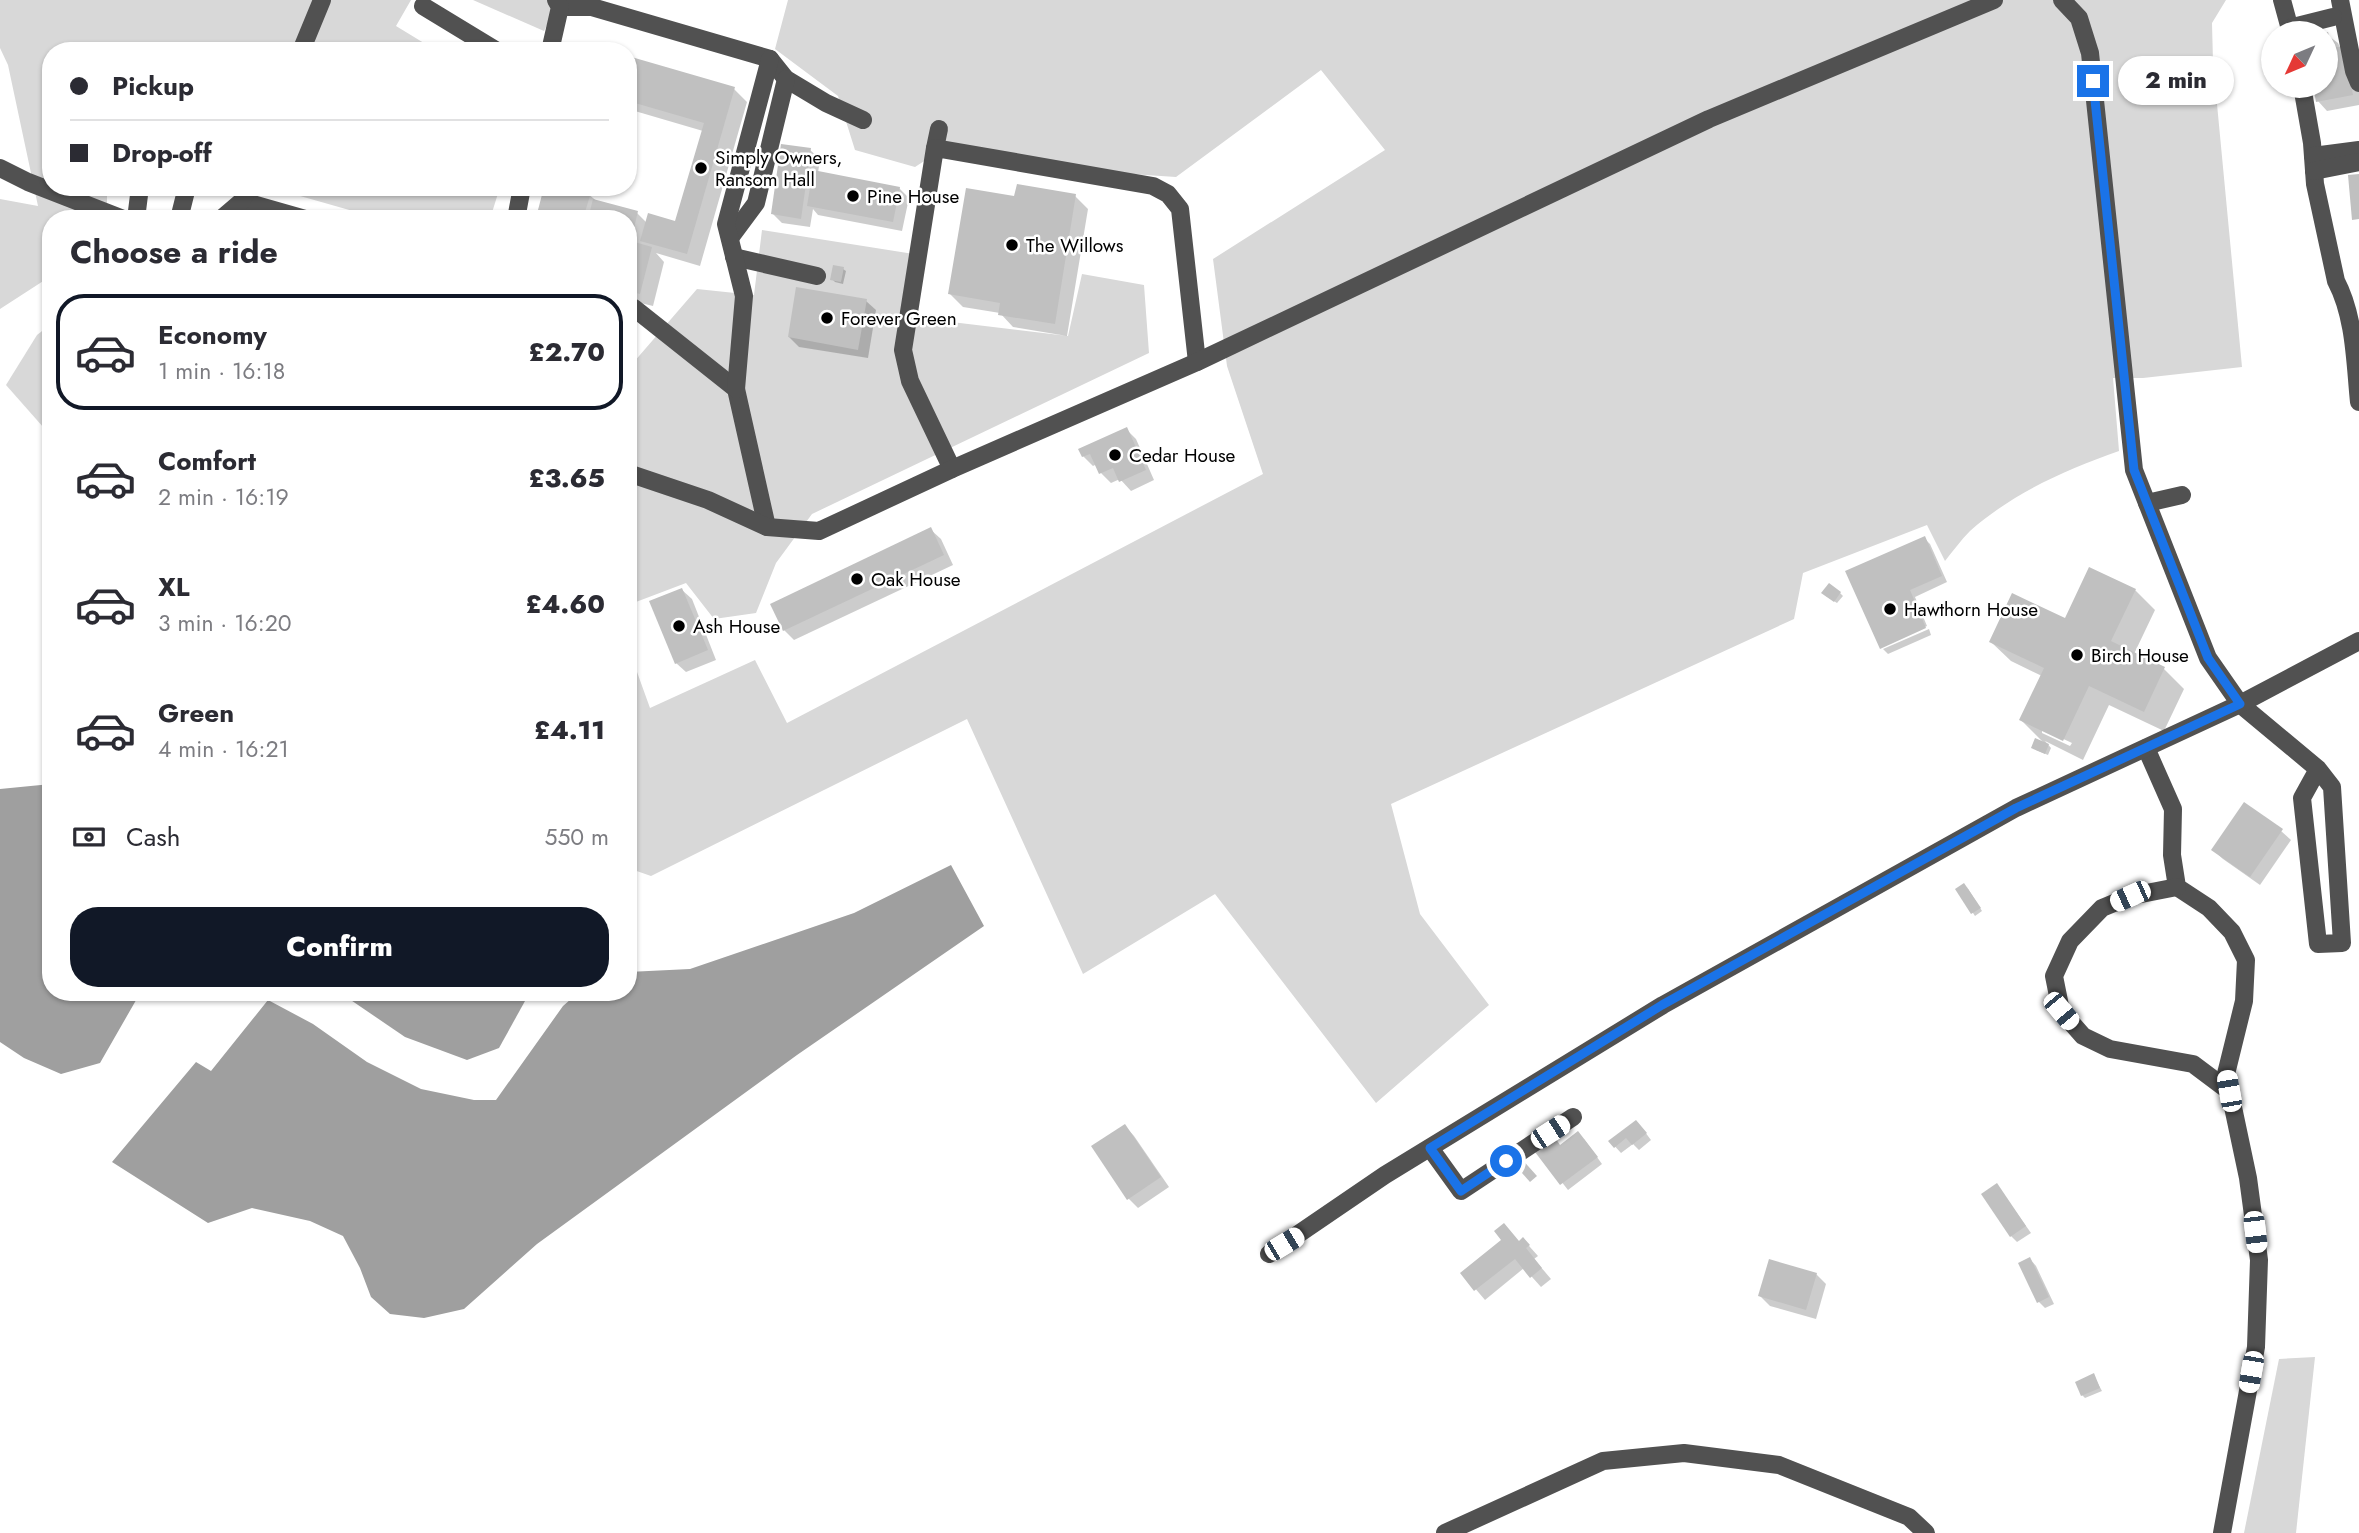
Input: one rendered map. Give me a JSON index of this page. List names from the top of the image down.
{
  "places": [
    "Simply Owners, Ransom Hall",
    "Pine House",
    "The Willows",
    "Forever Green",
    "Cedar House",
    "Oak House",
    "Hawthorn House",
    "Ash House",
    "Birch House"
  ],
  "north": "bottom left",
  "page": {
    "banner": ["Pickup", "Drop-off"],
    "bubble": "2 min",
    "heading": "Choose a ride",
    "list": [
      {
        "name": "Economy",
        "note": "1 min · 16:18",
        "value": "£2.70"
      },
      {
        "name": "Comfort",
        "note": "2 min · 16:19",
        "value": "£3.65"
      },
      {
        "name": "XL",
        "note": "3 min · 16:20",
        "value": "£4.60"
      },
      {
        "name": "Green",
        "note": "4 min · 16:21",
        "value": "£4.11"
      }
    ],
    "pay": ["Cash", "550 m"],
    "buttons": "Confirm"
  }
}
